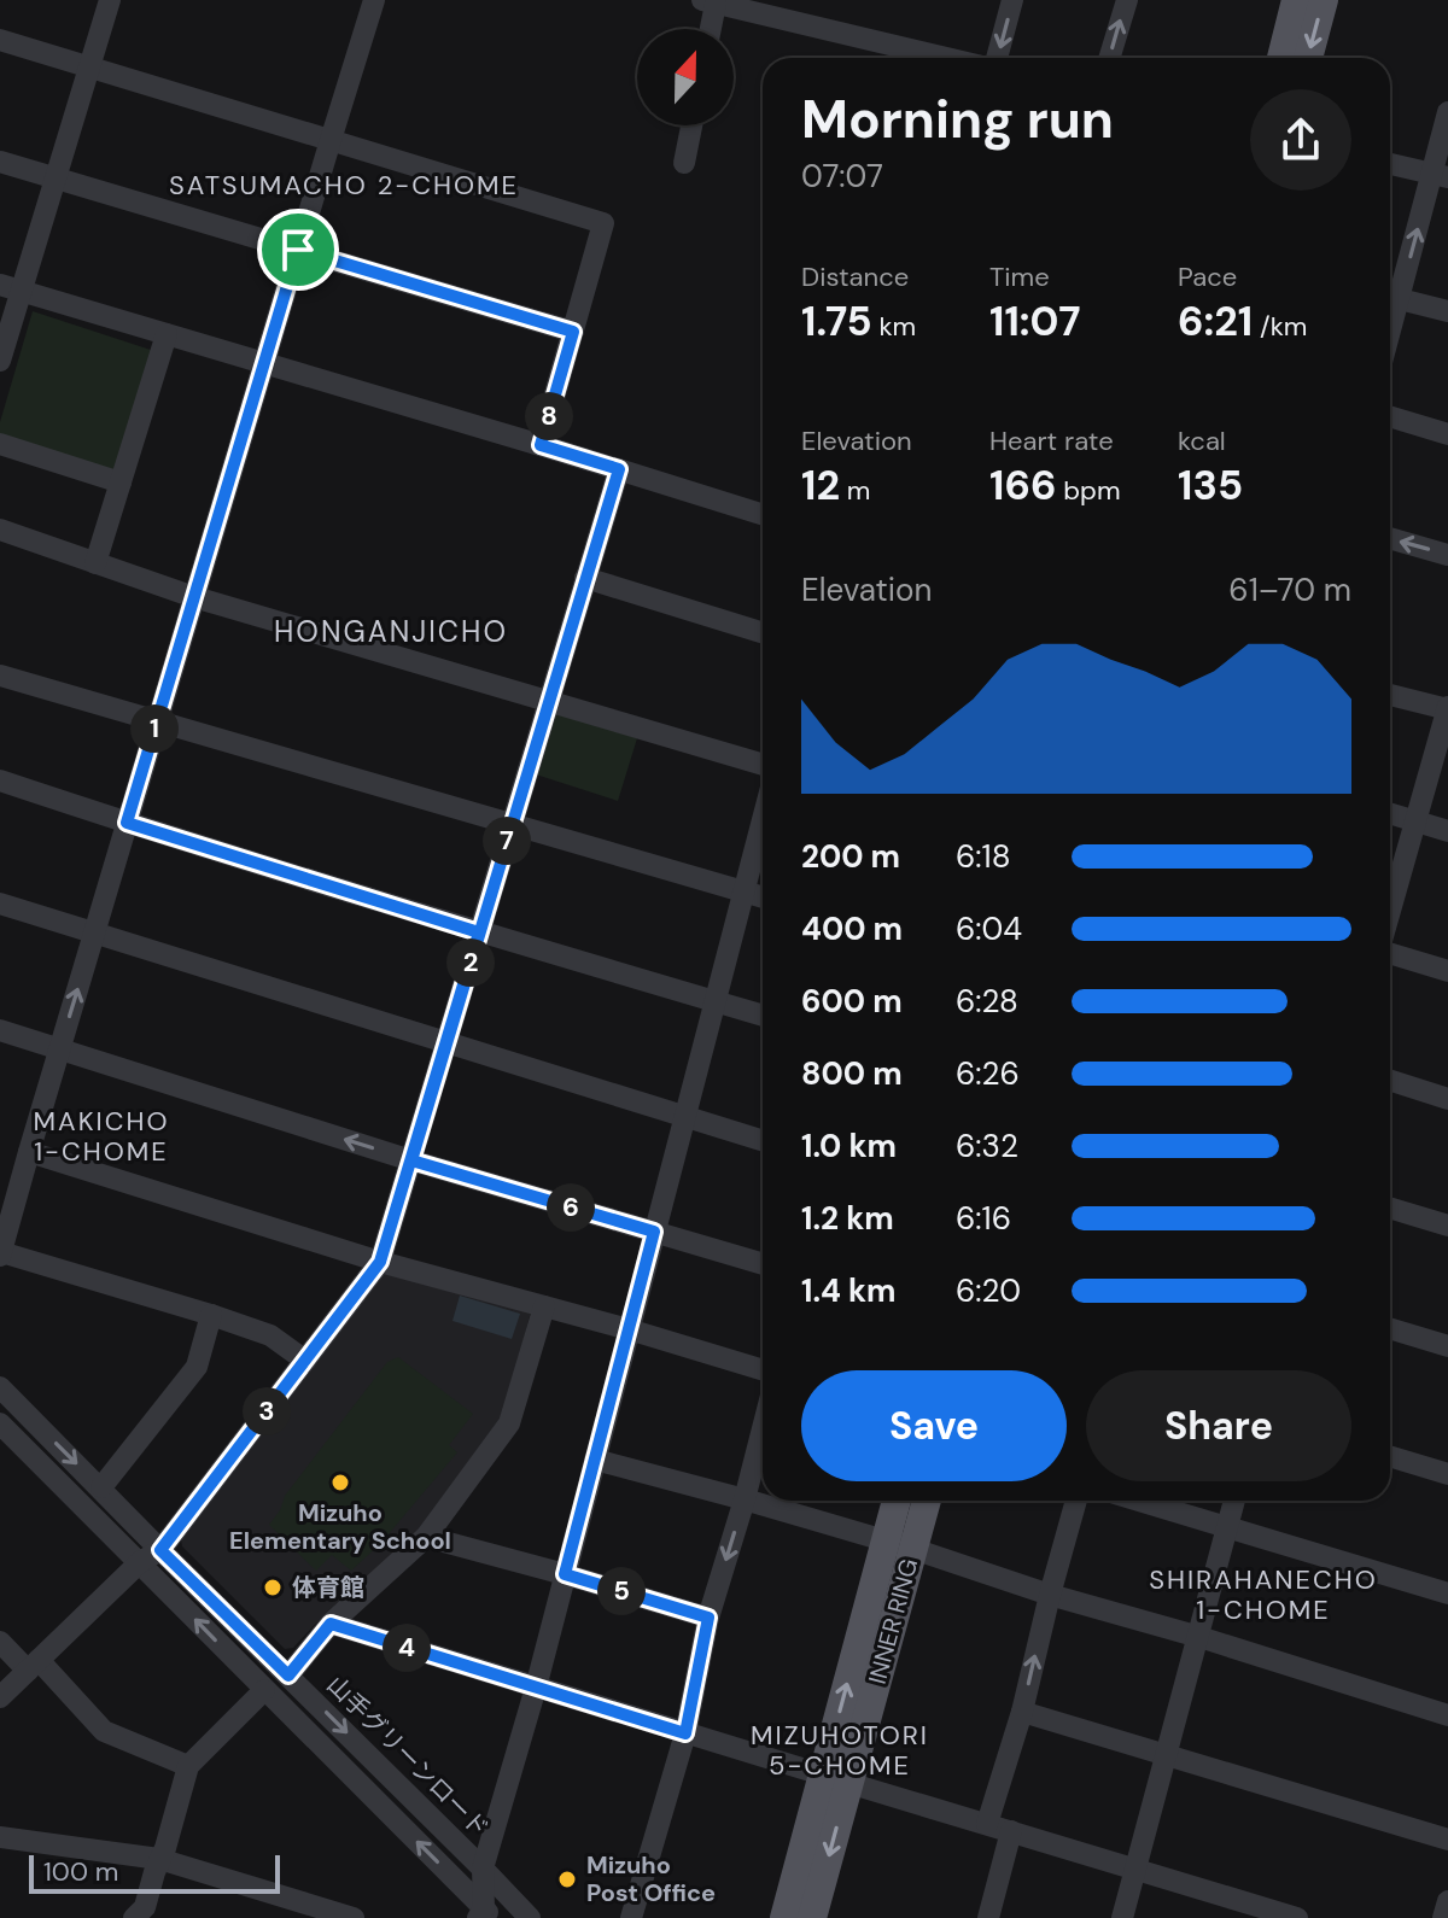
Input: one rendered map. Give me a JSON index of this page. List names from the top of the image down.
{
  "streets": {
    "main road": ["INNER RING"],
    "street": ["山手グリーンロード"]
  },
  "districts": [
    "SATSUMACHO 2-CHOME",
    "HONGANJICHO",
    "MAKICHO 1-CHOME",
    "SHIRAHANECHO 1-CHOME",
    "MIZUHOTORI 5-CHOME"
  ],
  "places": ["Mizuho Elementary School", "体育館", "Mizuho Post Office"],
  "scale_bar": "100 m",
  "north": "top",
  "page": {
    "heading": ["Morning run", "07:07"],
    "stats": [
      ["Distance", "1.75 km"],
      ["Time", "11:07"],
      ["Pace", "6:21 /km"],
      ["Elevation", "12 m"],
      ["Heart rate", "166 bpm"],
      ["kcal", "135"]
    ],
    "pins": [
      "8",
      "1",
      "7",
      "2",
      "6",
      "3",
      "5",
      "4"
    ],
    "chart": ["Elevation", "61–70 m"],
    "list": [
      {
        "name": "200 m",
        "note": "6:18"
      },
      {
        "name": "400 m",
        "note": "6:04"
      },
      {
        "name": "600 m",
        "note": "6:28"
      },
      {
        "name": "800 m",
        "note": "6:26"
      },
      {
        "name": "1.0 km",
        "note": "6:32"
      },
      {
        "name": "1.2 km",
        "note": "6:16"
      },
      {
        "name": "1.4 km",
        "note": "6:20"
      }
    ],
    "buttons": ["Save", "Share"],
    "scale": "100 m"
  }
}
